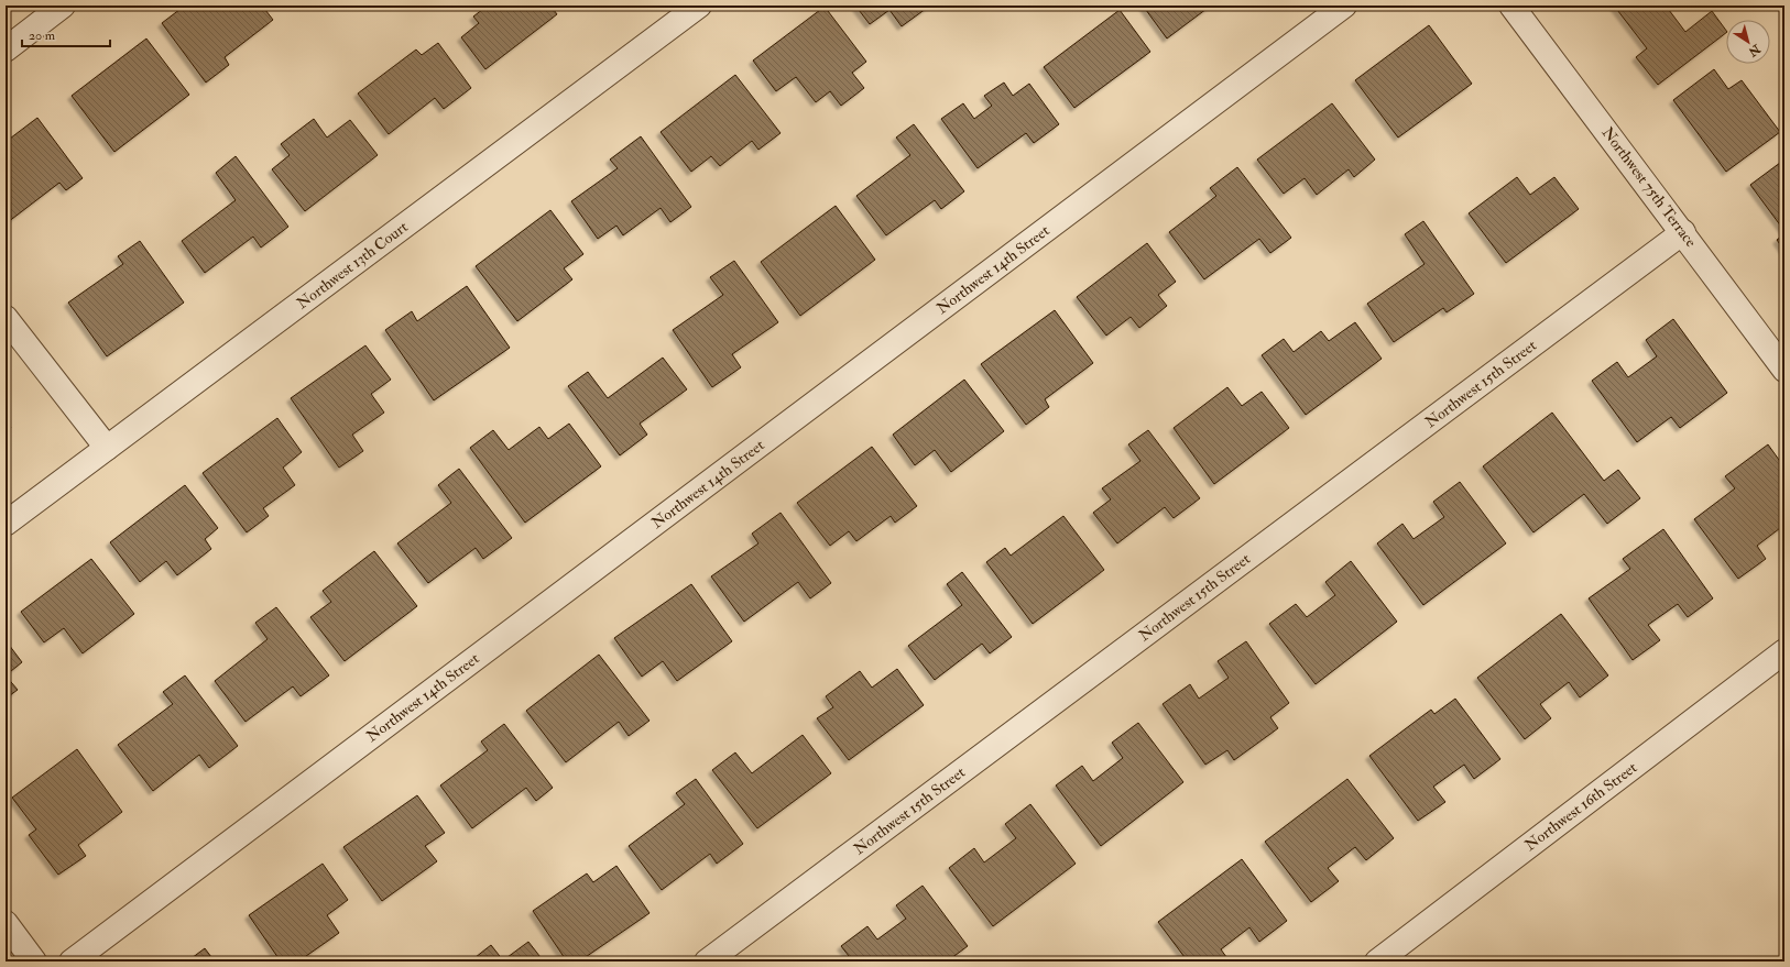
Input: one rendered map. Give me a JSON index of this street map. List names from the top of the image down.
{
  "streets": {
    "street": [
      "Northwest 75th Terrace",
      "Northwest 13th Court",
      "Northwest 14th Street",
      "Northwest 15th Street",
      "Northwest 16th Street"
    ]
  },
  "crossings": [
    ["Northwest 75th Terrace", "Northwest 15th Street"]
  ],
  "scale_bar": "20 m",
  "north": "bottom right"
}
